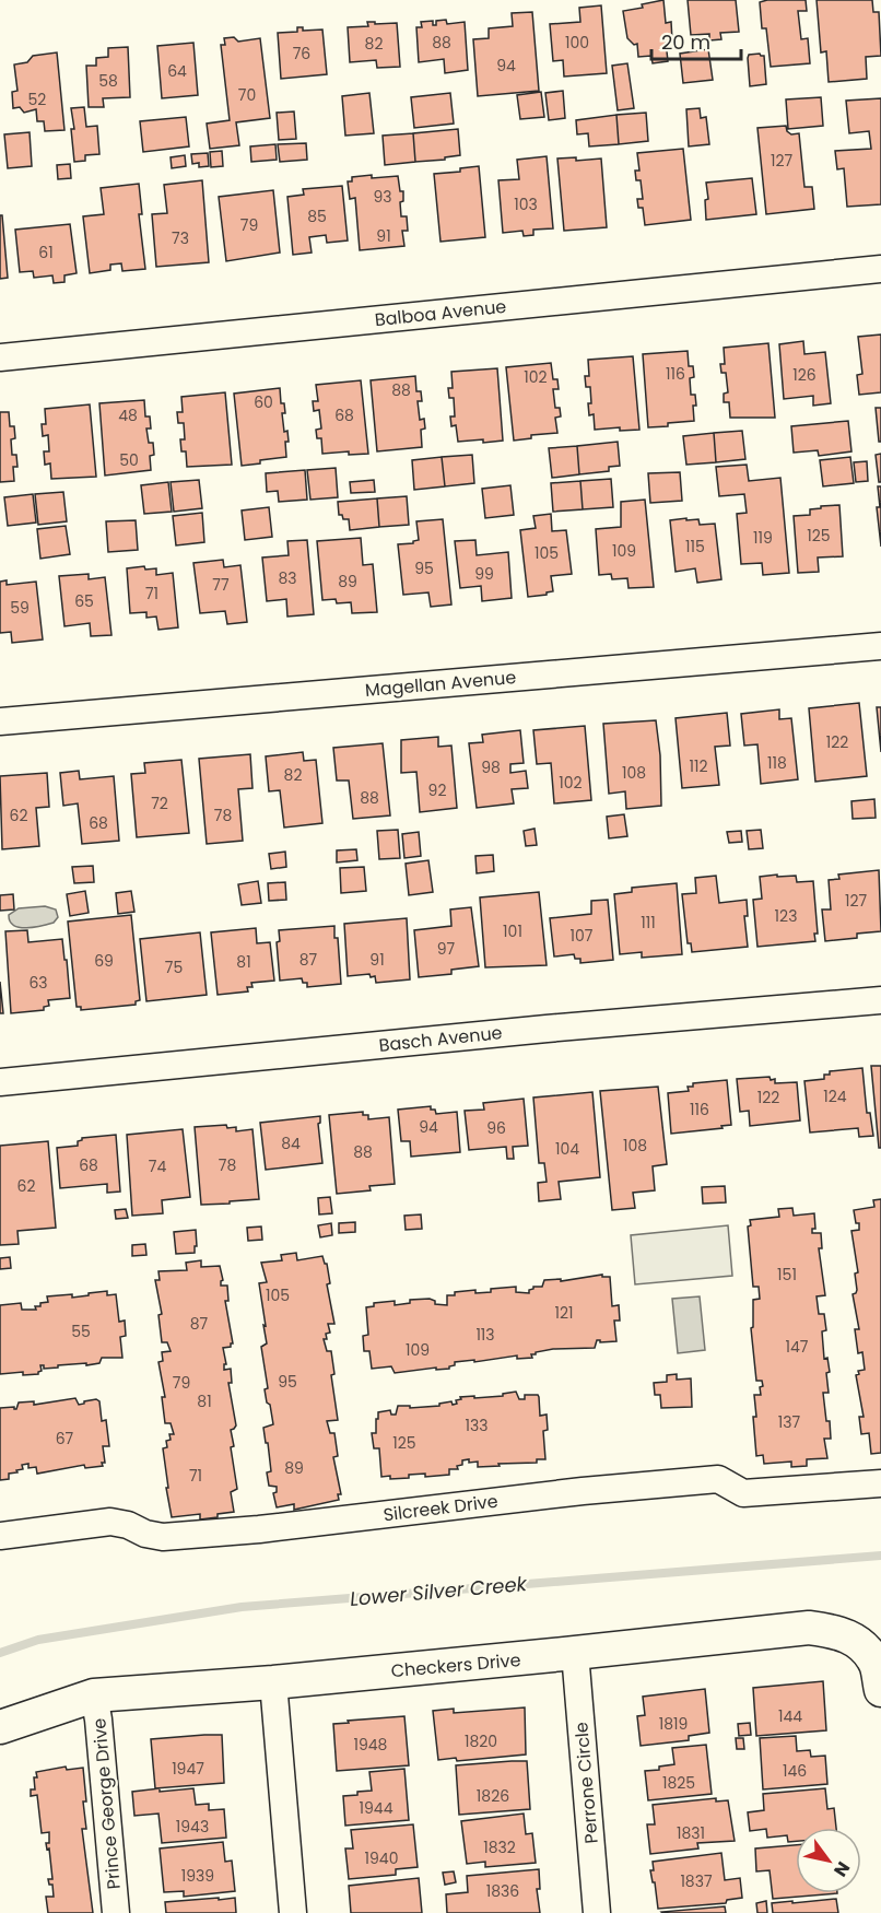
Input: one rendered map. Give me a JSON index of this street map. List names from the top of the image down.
{
  "streets": {
    "street": [
      "Balboa Avenue",
      "Magellan Avenue",
      "Basch Avenue",
      "Silcreek Drive",
      "Checkers Drive",
      "Perrone Circle",
      "Prince George Drive"
    ]
  },
  "crossings": [
    ["Checkers Drive", "Perrone Circle"],
    ["Checkers Drive", "Prince George Drive"]
  ],
  "water": ["Lower Silver Creek"],
  "house_numbers": [
    "88",
    "100",
    "82",
    "76",
    "94",
    "64",
    "58",
    "70",
    "52",
    "127",
    "93",
    "103",
    "85",
    "79",
    "91",
    "73",
    "61",
    "116",
    "126",
    "102",
    "88",
    "60",
    "48",
    "68",
    "50",
    "125",
    "119",
    "115",
    "109",
    "105",
    "95",
    "99",
    "83",
    "89",
    "77",
    "71",
    "65",
    "59",
    "122",
    "118",
    "112",
    "98",
    "108",
    "82",
    "102",
    "92",
    "88",
    "72",
    "62",
    "78",
    "68",
    "127",
    "123",
    "111",
    "101",
    "107",
    "97",
    "87",
    "91",
    "69",
    "81",
    "75",
    "63",
    "124",
    "122",
    "116",
    "94",
    "96",
    "84",
    "108",
    "104",
    "88",
    "68",
    "78",
    "74",
    "62",
    "151",
    "105",
    "121",
    "87",
    "55",
    "113",
    "147",
    "109",
    "95",
    "79",
    "81",
    "137",
    "133",
    "67",
    "125",
    "89",
    "71",
    "144",
    "1819",
    "1820",
    "1948",
    "1947",
    "146",
    "1825",
    "1826",
    "1944",
    "1943",
    "1831",
    "1832",
    "1940",
    "1939",
    "1837",
    "1836"
  ],
  "scale_bar": "20 m",
  "north": "bottom right"
}
